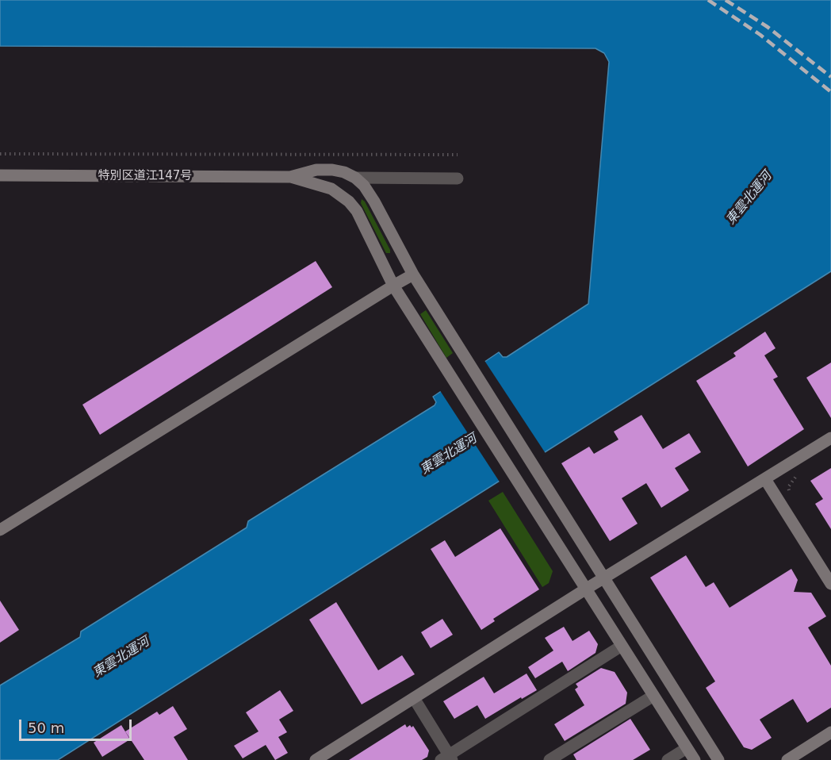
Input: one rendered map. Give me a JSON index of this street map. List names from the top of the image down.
{
  "streets": {
    "street": ["特別区道江147号"]
  },
  "water": ["東雲北運河"],
  "scale_bar": "50 m"
}
